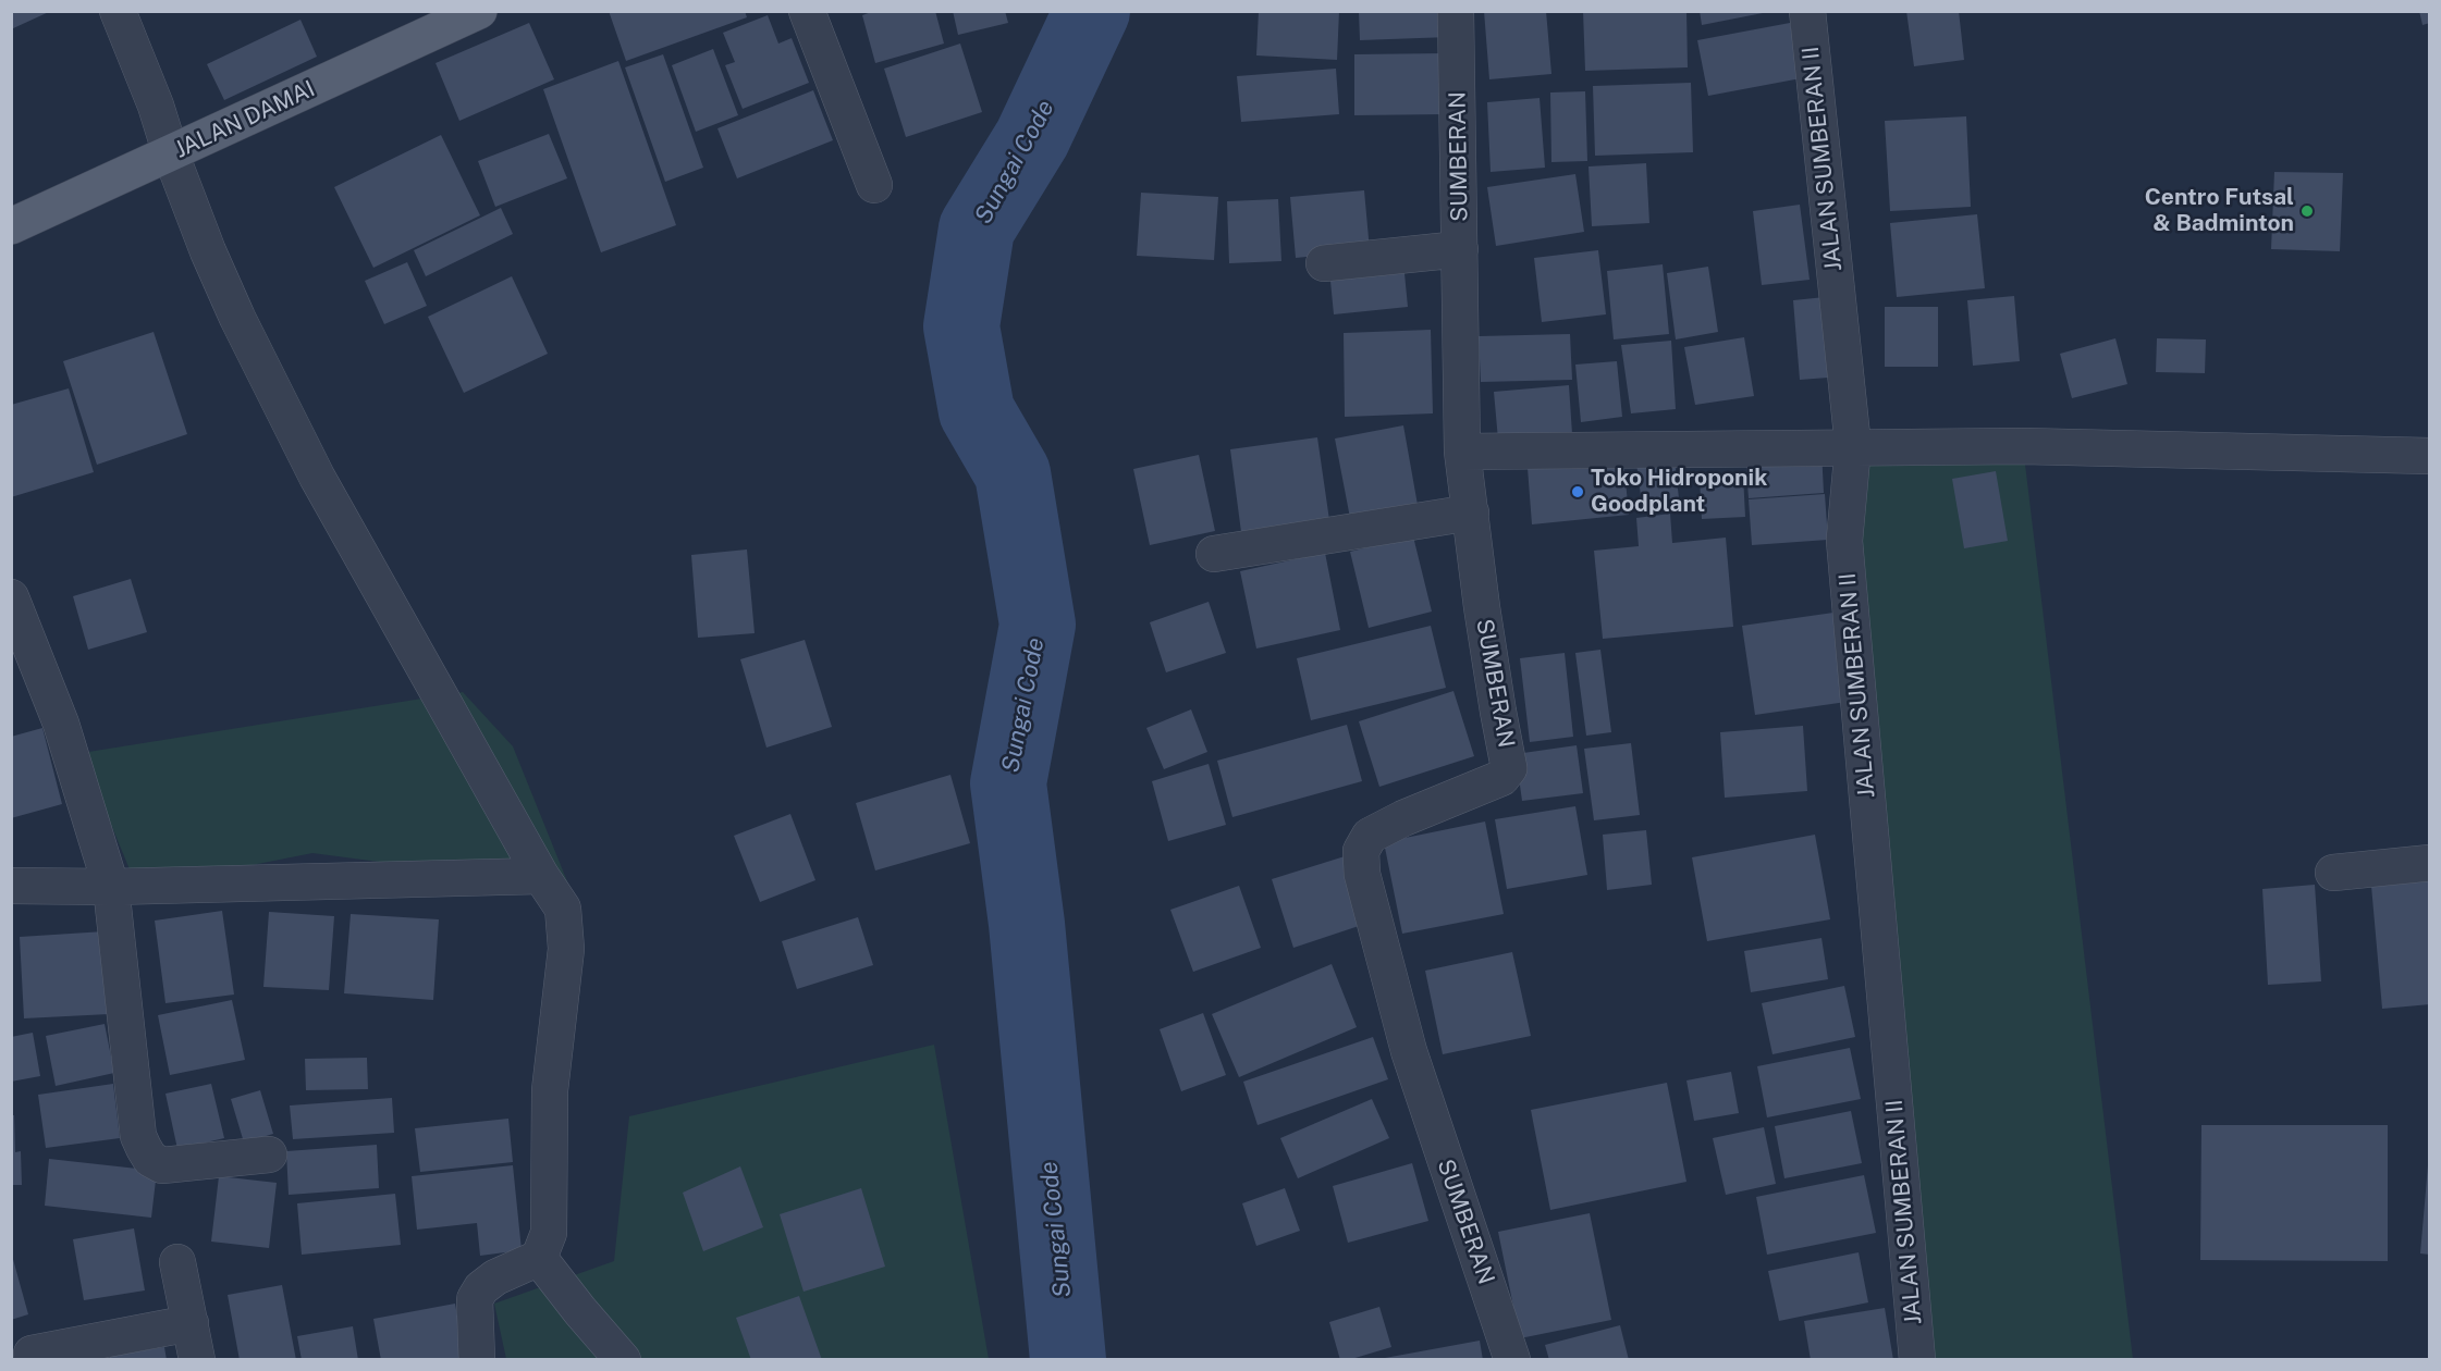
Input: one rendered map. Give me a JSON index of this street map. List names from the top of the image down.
{
  "streets": {
    "main road": ["JALAN DAMAI"],
    "street": ["SUMBERAN", "JALAN SUMBERAN II"]
  },
  "water": ["Sungai Code"],
  "places": ["Centro Futsal & Badminton", "Toko Hidroponik Goodplant"]
}
